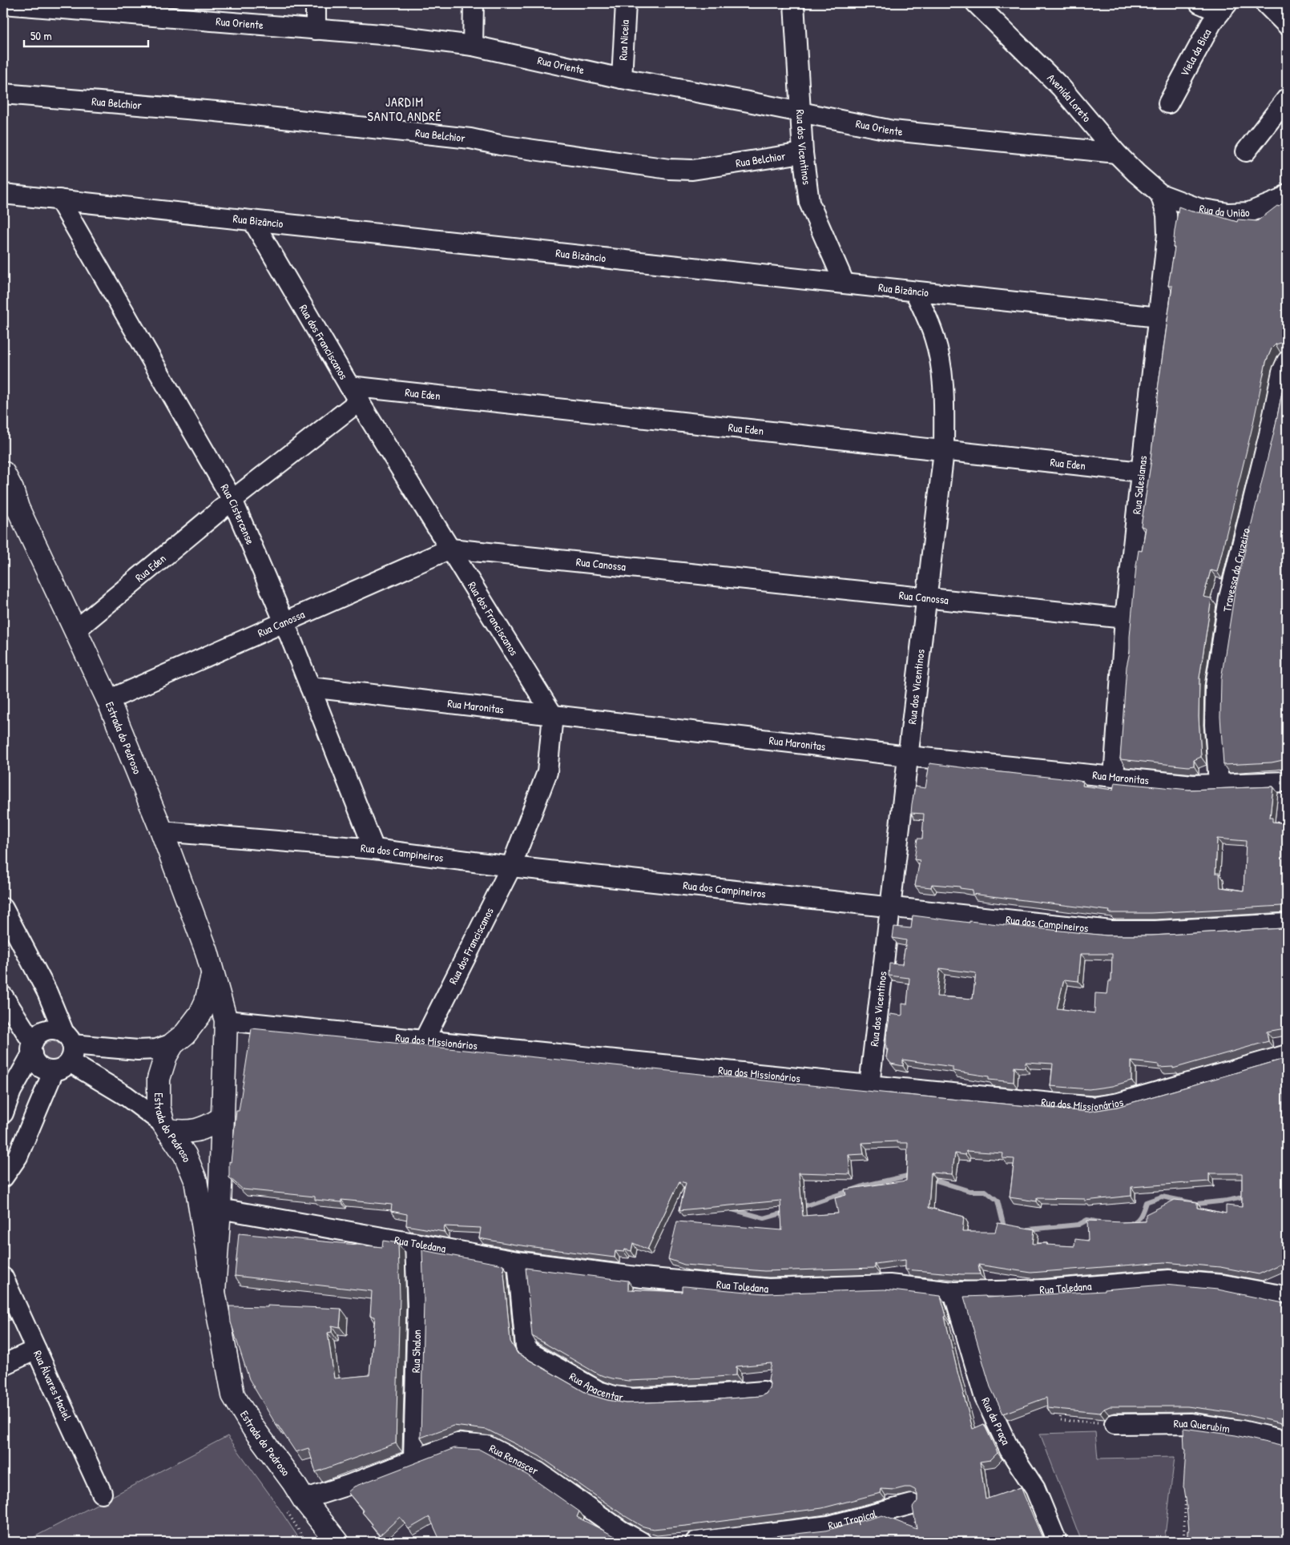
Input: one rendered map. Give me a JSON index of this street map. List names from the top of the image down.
{
  "streets": {
    "main road": ["Estrada do Pedroso"],
    "street": [
      "Rua Oriente",
      "Rua Niceia",
      "Viela da Bica",
      "Avenida Loreto",
      "Rua Belchior",
      "Rua dos Vicentinos",
      "Rua da União",
      "Rua Bizâncio",
      "Rua dos Franciscanos",
      "Rua Eden",
      "Rua Salesianas",
      "Rua Cistercense",
      "Rua Canossa",
      "Travessa do Cruzeiro",
      "Rua Maronitas",
      "Rua dos Campineiros",
      "Rua dos Missionários",
      "Rua Toledana",
      "Rua Shalon",
      "Rua Álvares Maciel",
      "Rua Apacentar",
      "Rua da Praça",
      "Rua Querubim",
      "Rua Renascer",
      "Rua Tropical"
    ]
  },
  "crossings": [
    ["Rua Oriente", "Rua Niceia"],
    ["Rua Oriente", "Avenida Loreto"],
    ["Rua Oriente", "Rua dos Vicentinos"],
    ["Avenida Loreto", "Rua da União"],
    ["Avenida Loreto", "Rua Salesianas"],
    ["Rua Belchior", "Rua dos Vicentinos"],
    ["Rua dos Vicentinos", "Rua Bizâncio"],
    ["Rua dos Vicentinos", "Rua Eden"],
    ["Rua dos Vicentinos", "Rua Canossa"],
    ["Rua dos Vicentinos", "Rua Maronitas"],
    ["Rua dos Vicentinos", "Rua dos Campineiros"],
    ["Rua dos Vicentinos", "Rua dos Missionários"],
    ["Rua da União", "Rua Salesianas"],
    ["Rua Bizâncio", "Rua dos Franciscanos"],
    ["Rua Bizâncio", "Rua Salesianas"],
    ["Rua Bizâncio", "Rua Cistercense"],
    ["Rua dos Franciscanos", "Rua Eden"],
    ["Rua dos Franciscanos", "Rua Canossa"],
    ["Rua dos Franciscanos", "Rua Maronitas"],
    ["Rua dos Franciscanos", "Rua dos Campineiros"],
    ["Rua dos Franciscanos", "Rua dos Missionários"],
    ["Rua Eden", "Rua Salesianas"],
    ["Rua Eden", "Rua Cistercense"],
    ["Rua Eden", "Estrada do Pedroso"],
    ["Rua Salesianas", "Rua Canossa"],
    ["Rua Salesianas", "Rua Maronitas"],
    ["Rua Cistercense", "Rua Canossa"],
    ["Rua Cistercense", "Rua Maronitas"],
    ["Rua Cistercense", "Rua dos Campineiros"],
    ["Rua Canossa", "Estrada do Pedroso"],
    ["Travessa do Cruzeiro", "Rua Maronitas"],
    ["Estrada do Pedroso", "Rua dos Campineiros"],
    ["Estrada do Pedroso", "Rua dos Missionários"],
    ["Estrada do Pedroso", "Rua Toledana"],
    ["Estrada do Pedroso", "Rua Renascer"],
    ["Rua Toledana", "Rua Shalon"],
    ["Rua Toledana", "Rua Apacentar"],
    ["Rua Toledana", "Rua da Praça"],
    ["Rua Shalon", "Rua Renascer"]
  ],
  "districts": ["JARDIM SANTO ANDRÉ"],
  "scale_bar": "50 m"
}
